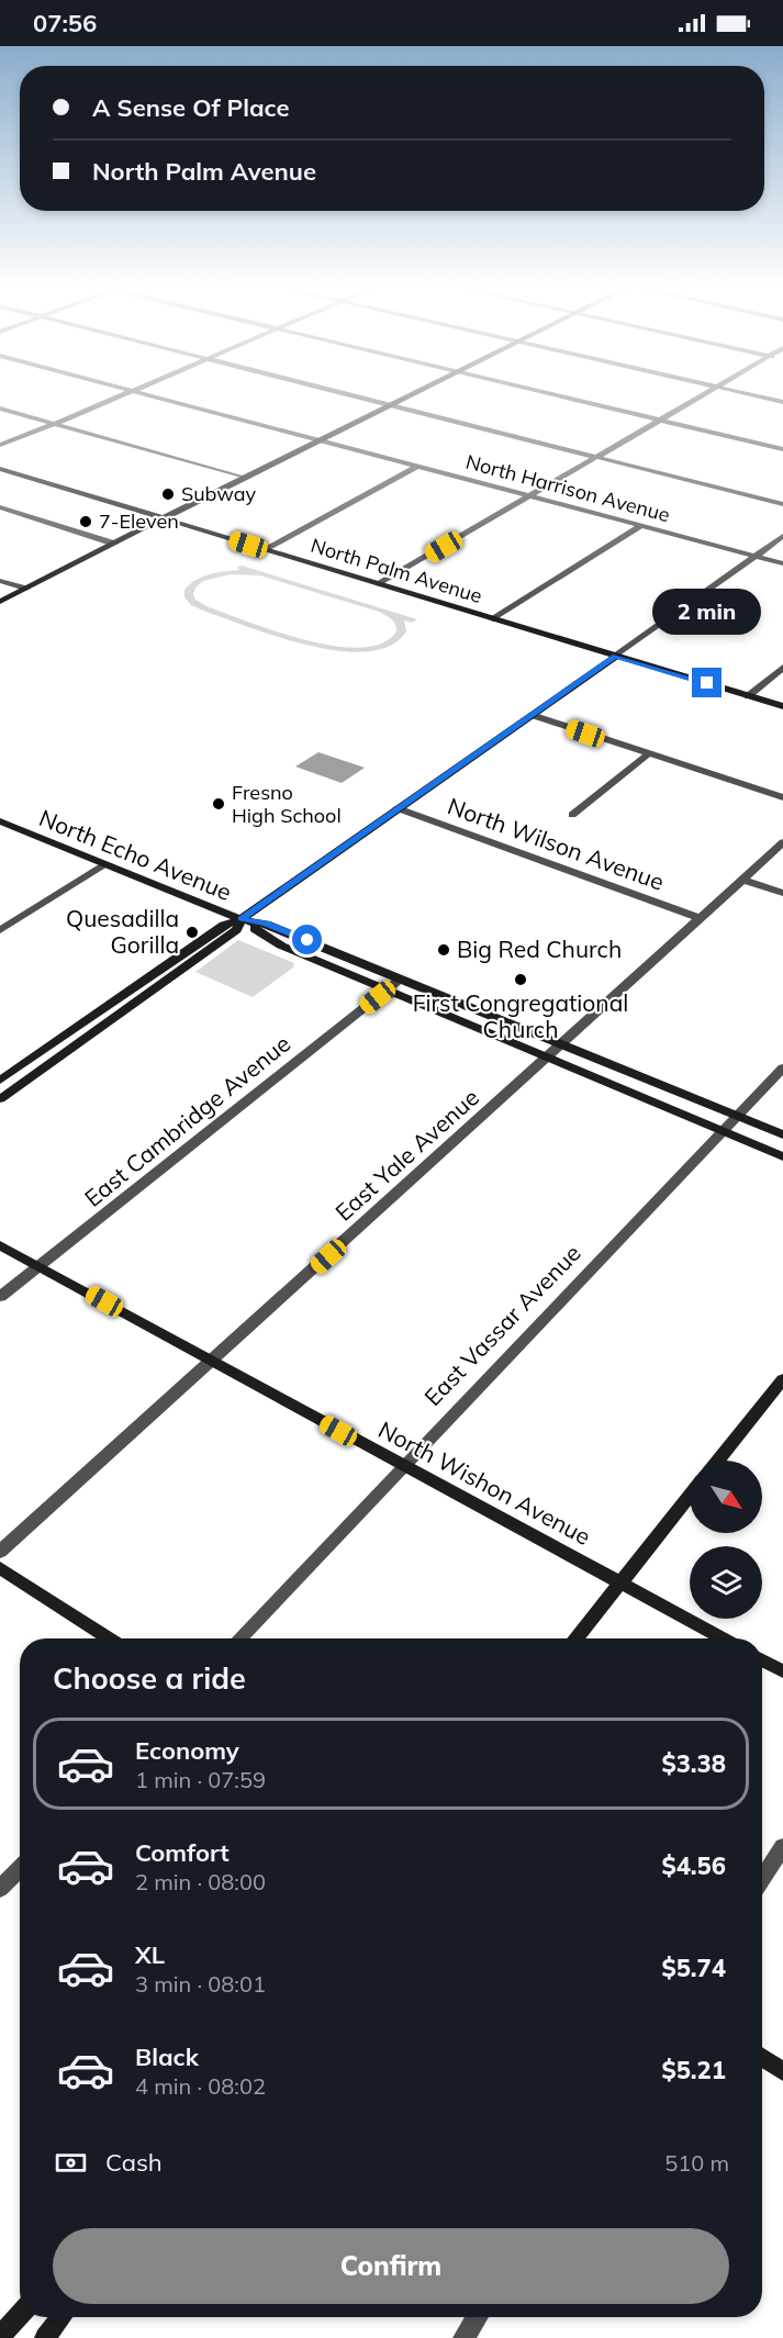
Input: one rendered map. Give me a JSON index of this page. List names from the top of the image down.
{
  "streets": {
    "main road": ["North Palm Avenue", "North Echo Avenue", "North Wishon Avenue"],
    "street": [
      "North Harrison Avenue",
      "North Wilson Avenue",
      "East Cambridge Avenue",
      "East Yale Avenue",
      "East Vassar Avenue"
    ]
  },
  "crossings": [
    ["North Wilson Avenue", "East Yale Avenue"],
    ["North Echo Avenue", "East Cambridge Avenue"],
    ["North Echo Avenue", "East Yale Avenue"],
    ["North Echo Avenue", "East Vassar Avenue"],
    ["East Cambridge Avenue", "North Wishon Avenue"],
    ["East Yale Avenue", "North Wishon Avenue"],
    ["East Vassar Avenue", "North Wishon Avenue"]
  ],
  "places": [
    "Subway",
    "7-Eleven",
    "Fresno High School",
    "Quesadilla Gorilla",
    "Big Red Church",
    "First Congregational Church"
  ],
  "north": "bottom right",
  "page": {
    "status": "07:56",
    "banner": ["A Sense Of Place", "North Palm Avenue"],
    "bubble": "2 min",
    "heading": "Choose a ride",
    "list": [
      {
        "name": "Economy",
        "note": "1 min · 07:59",
        "value": "$3.38"
      },
      {
        "name": "Comfort",
        "note": "2 min · 08:00",
        "value": "$4.56"
      },
      {
        "name": "XL",
        "note": "3 min · 08:01",
        "value": "$5.74"
      },
      {
        "name": "Black",
        "note": "4 min · 08:02",
        "value": "$5.21"
      }
    ],
    "pay": ["Cash", "510 m"],
    "buttons": "Confirm"
  }
}
